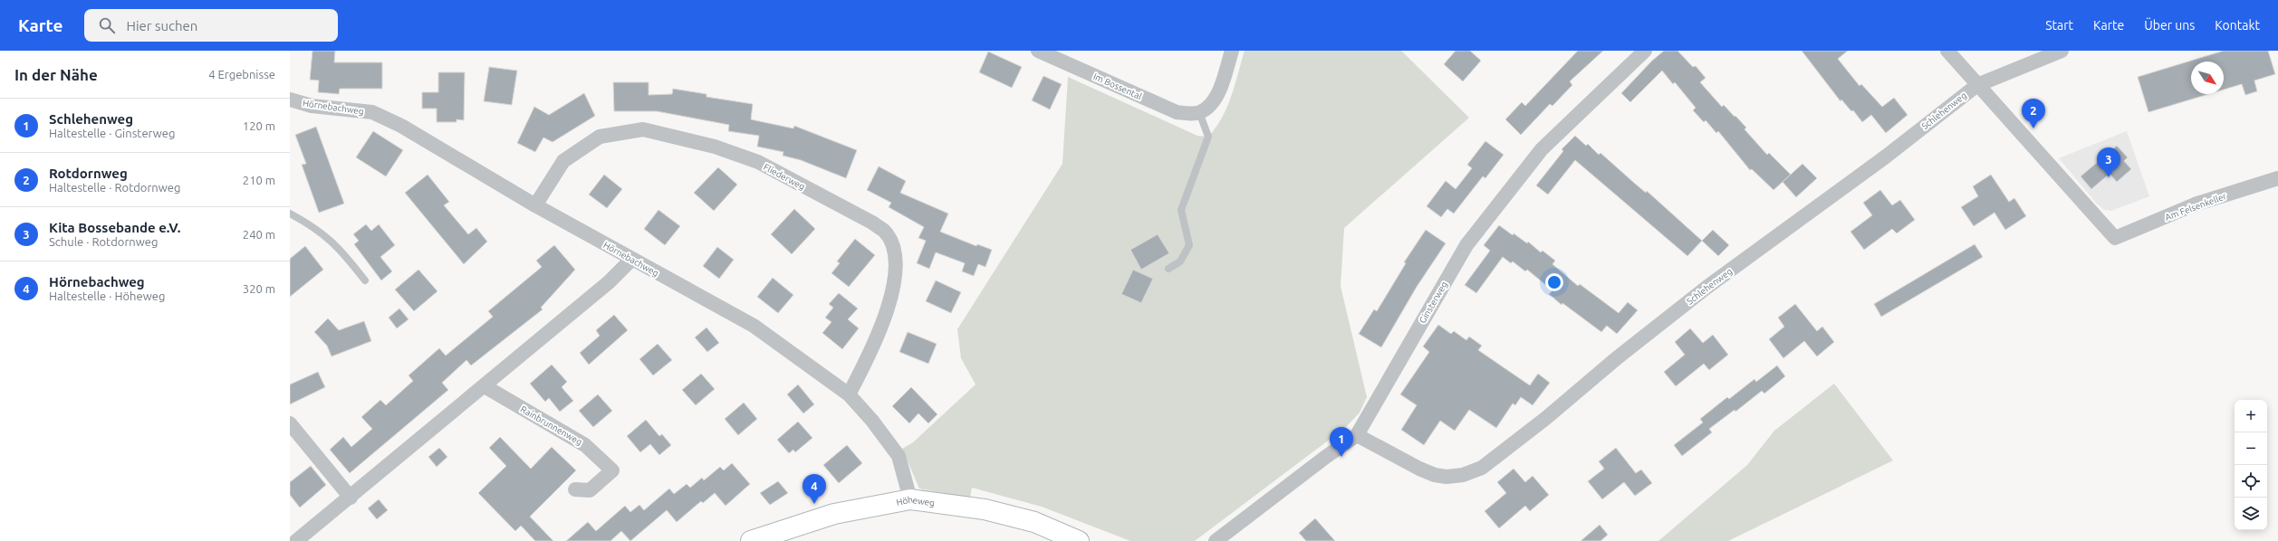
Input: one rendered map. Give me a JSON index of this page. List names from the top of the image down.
{
  "streets": {
    "street": [
      "Im Bossental",
      "Hörnebachweg",
      "Schlehenweg",
      "Fliederweg",
      "Am Felsenkeller",
      "Ginsterweg",
      "Rainbrunnenweg",
      "Höheweg"
    ]
  },
  "crossings": [
    ["Hörnebachweg", "Fliederweg"],
    ["Hörnebachweg", "Höheweg"],
    ["Schlehenweg", "Am Felsenkeller"],
    ["Schlehenweg", "Ginsterweg"]
  ],
  "north": "bottom right",
  "page": {
    "header": "Karte",
    "search": "Hier suchen",
    "nav": [
      "Start",
      "Karte",
      "Über uns",
      "Kontakt"
    ],
    "heading": ["In der Nähe", "4 Ergebnisse"],
    "list": [
      {
        "mark": "1",
        "name": "Schlehenweg",
        "note": "Haltestelle · Ginsterweg",
        "value": "120 m"
      },
      {
        "mark": "2",
        "name": "Rotdornweg",
        "note": "Haltestelle · Rotdornweg",
        "value": "210 m"
      },
      {
        "mark": "3",
        "name": "Kita Bossebande e.V.",
        "note": "Schule · Rotdornweg",
        "value": "240 m"
      },
      {
        "mark": "4",
        "name": "Hörnebachweg",
        "note": "Haltestelle · Höheweg",
        "value": "320 m"
      }
    ],
    "pins": [
      "2",
      "3",
      "1",
      "4"
    ],
    "map_buttons": ["+", "−"]
  }
}
